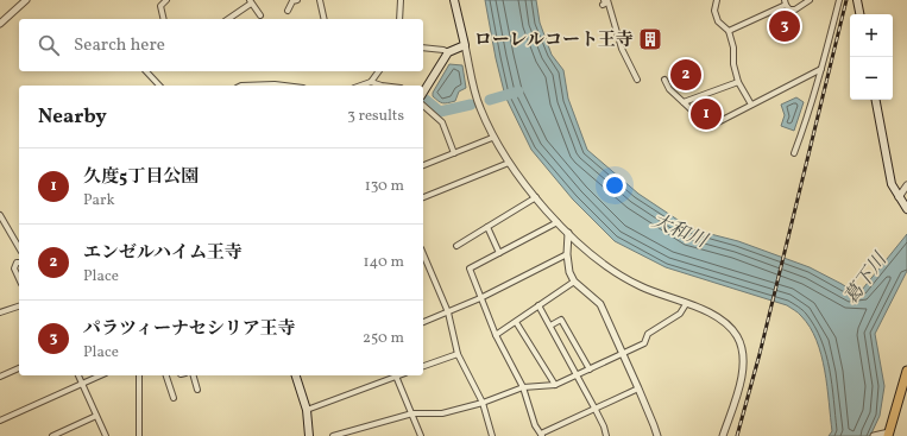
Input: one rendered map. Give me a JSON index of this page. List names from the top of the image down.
{
  "water": ["大和川", "葛下川"],
  "places": {
    "building": ["ローレルコート王寺"]
  },
  "page": {
    "pins": ["3", "2", "1"],
    "map_buttons": ["+", "−"],
    "search": "Search here",
    "heading": ["Nearby", "3 results"],
    "list": [
      {
        "mark": "1",
        "name": "久度5丁目公園",
        "note": "Park",
        "value": "130 m"
      },
      {
        "mark": "2",
        "name": "エンゼルハイム王寺",
        "note": "Place",
        "value": "140 m"
      },
      {
        "mark": "3",
        "name": "パラツィーナセシリア王寺",
        "note": "Place",
        "value": "250 m"
      }
    ]
  }
}
